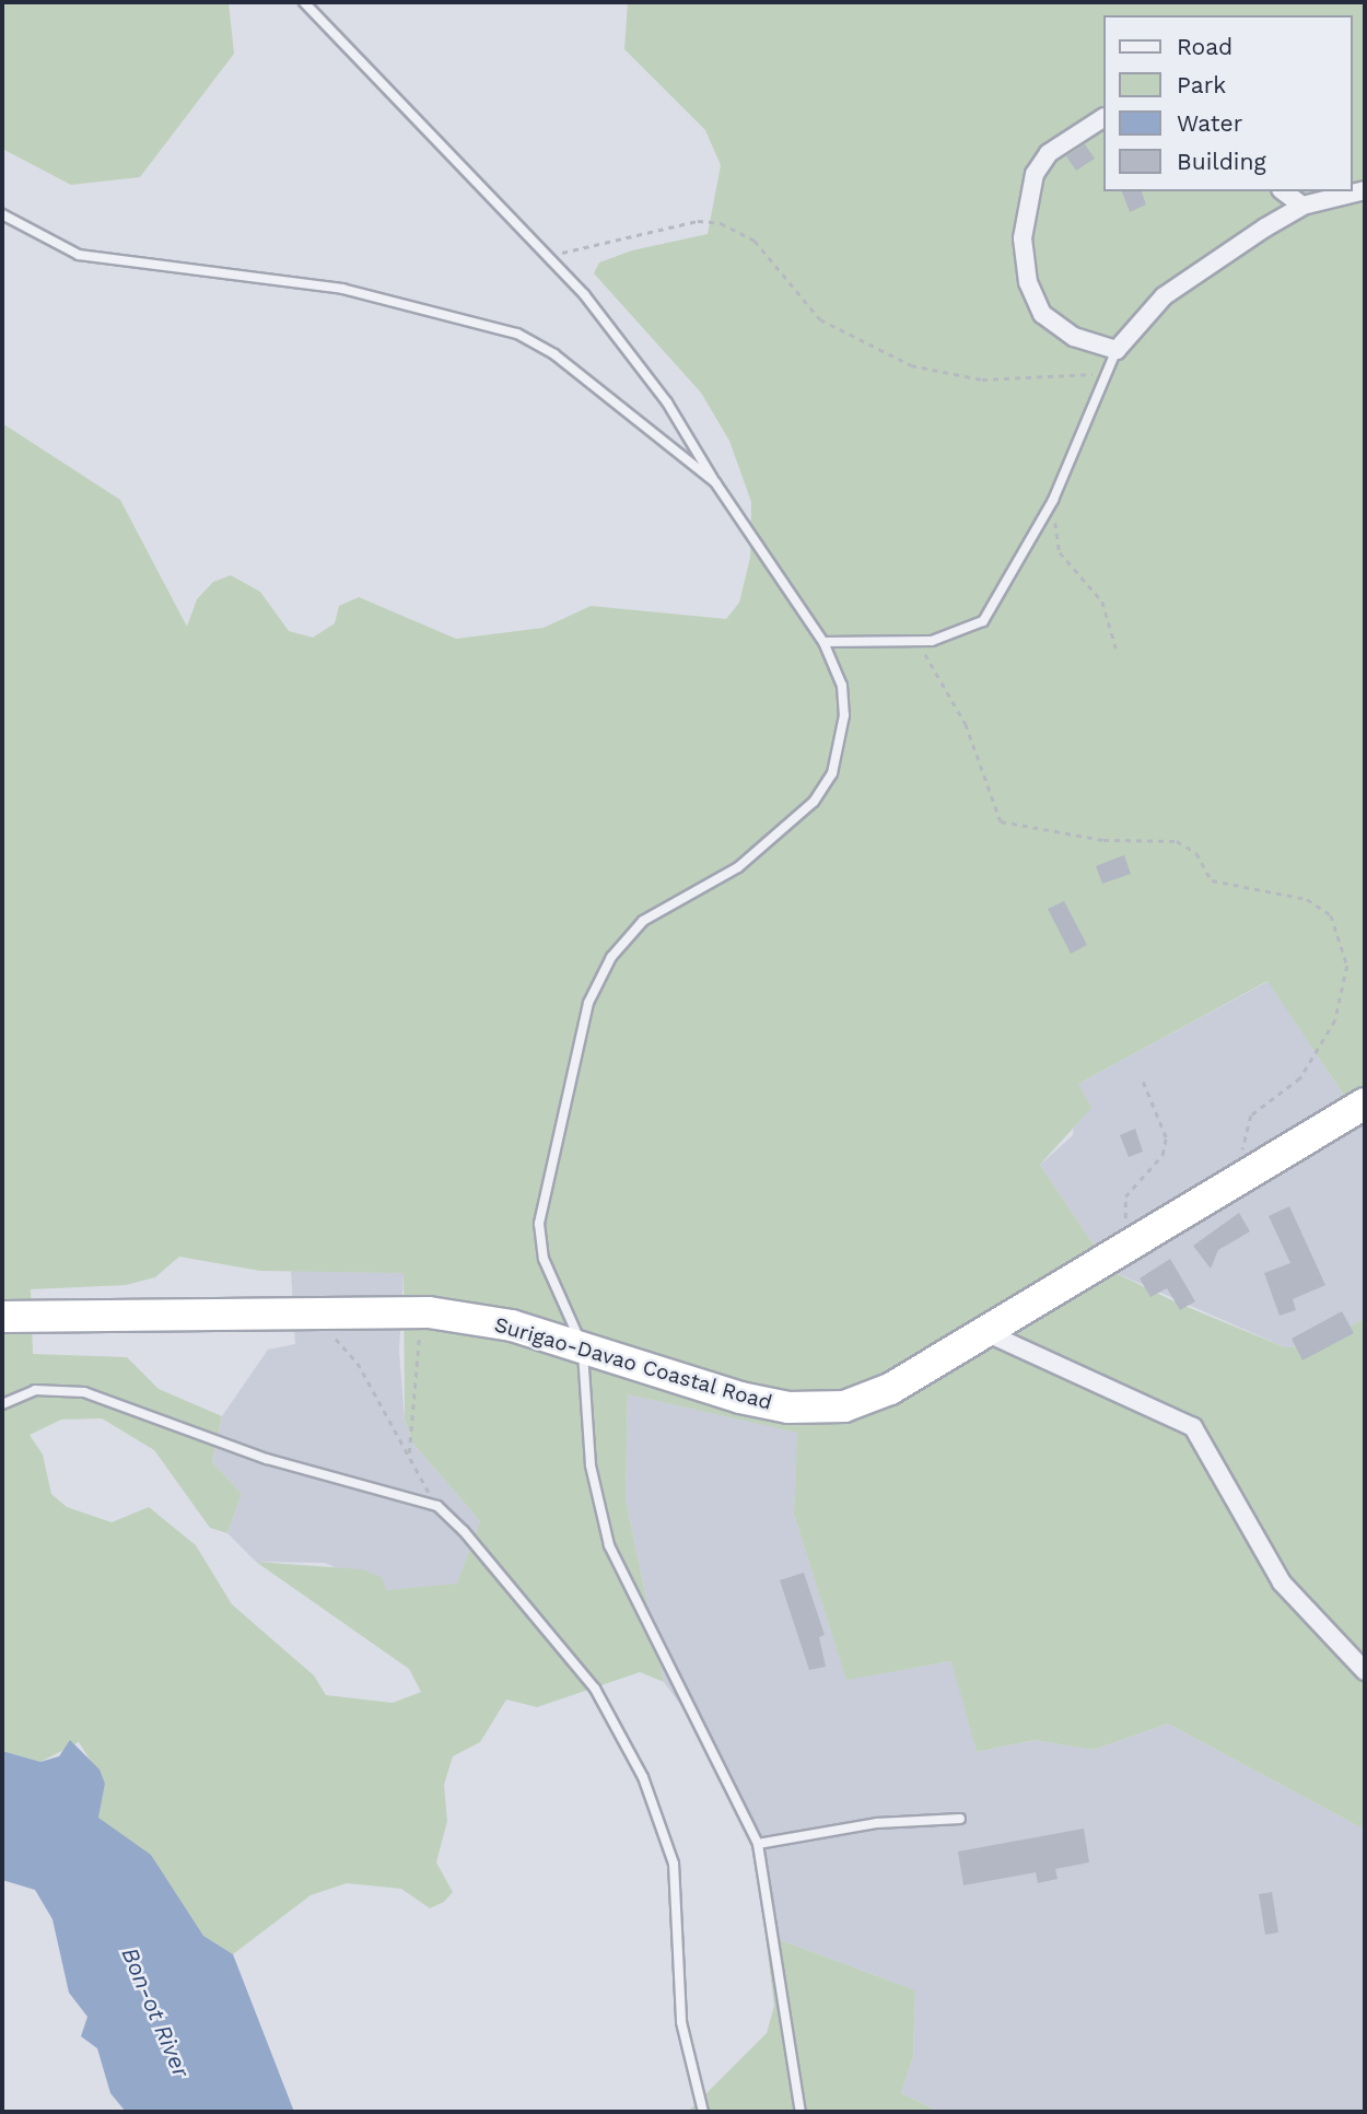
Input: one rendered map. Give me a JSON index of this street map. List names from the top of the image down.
{
  "streets": {
    "highway": ["Surigao-Davao Coastal Road"]
  },
  "water": ["Bon-ot River"],
  "legend": [
    "Road",
    "Park",
    "Water",
    "Building"
  ]
}
